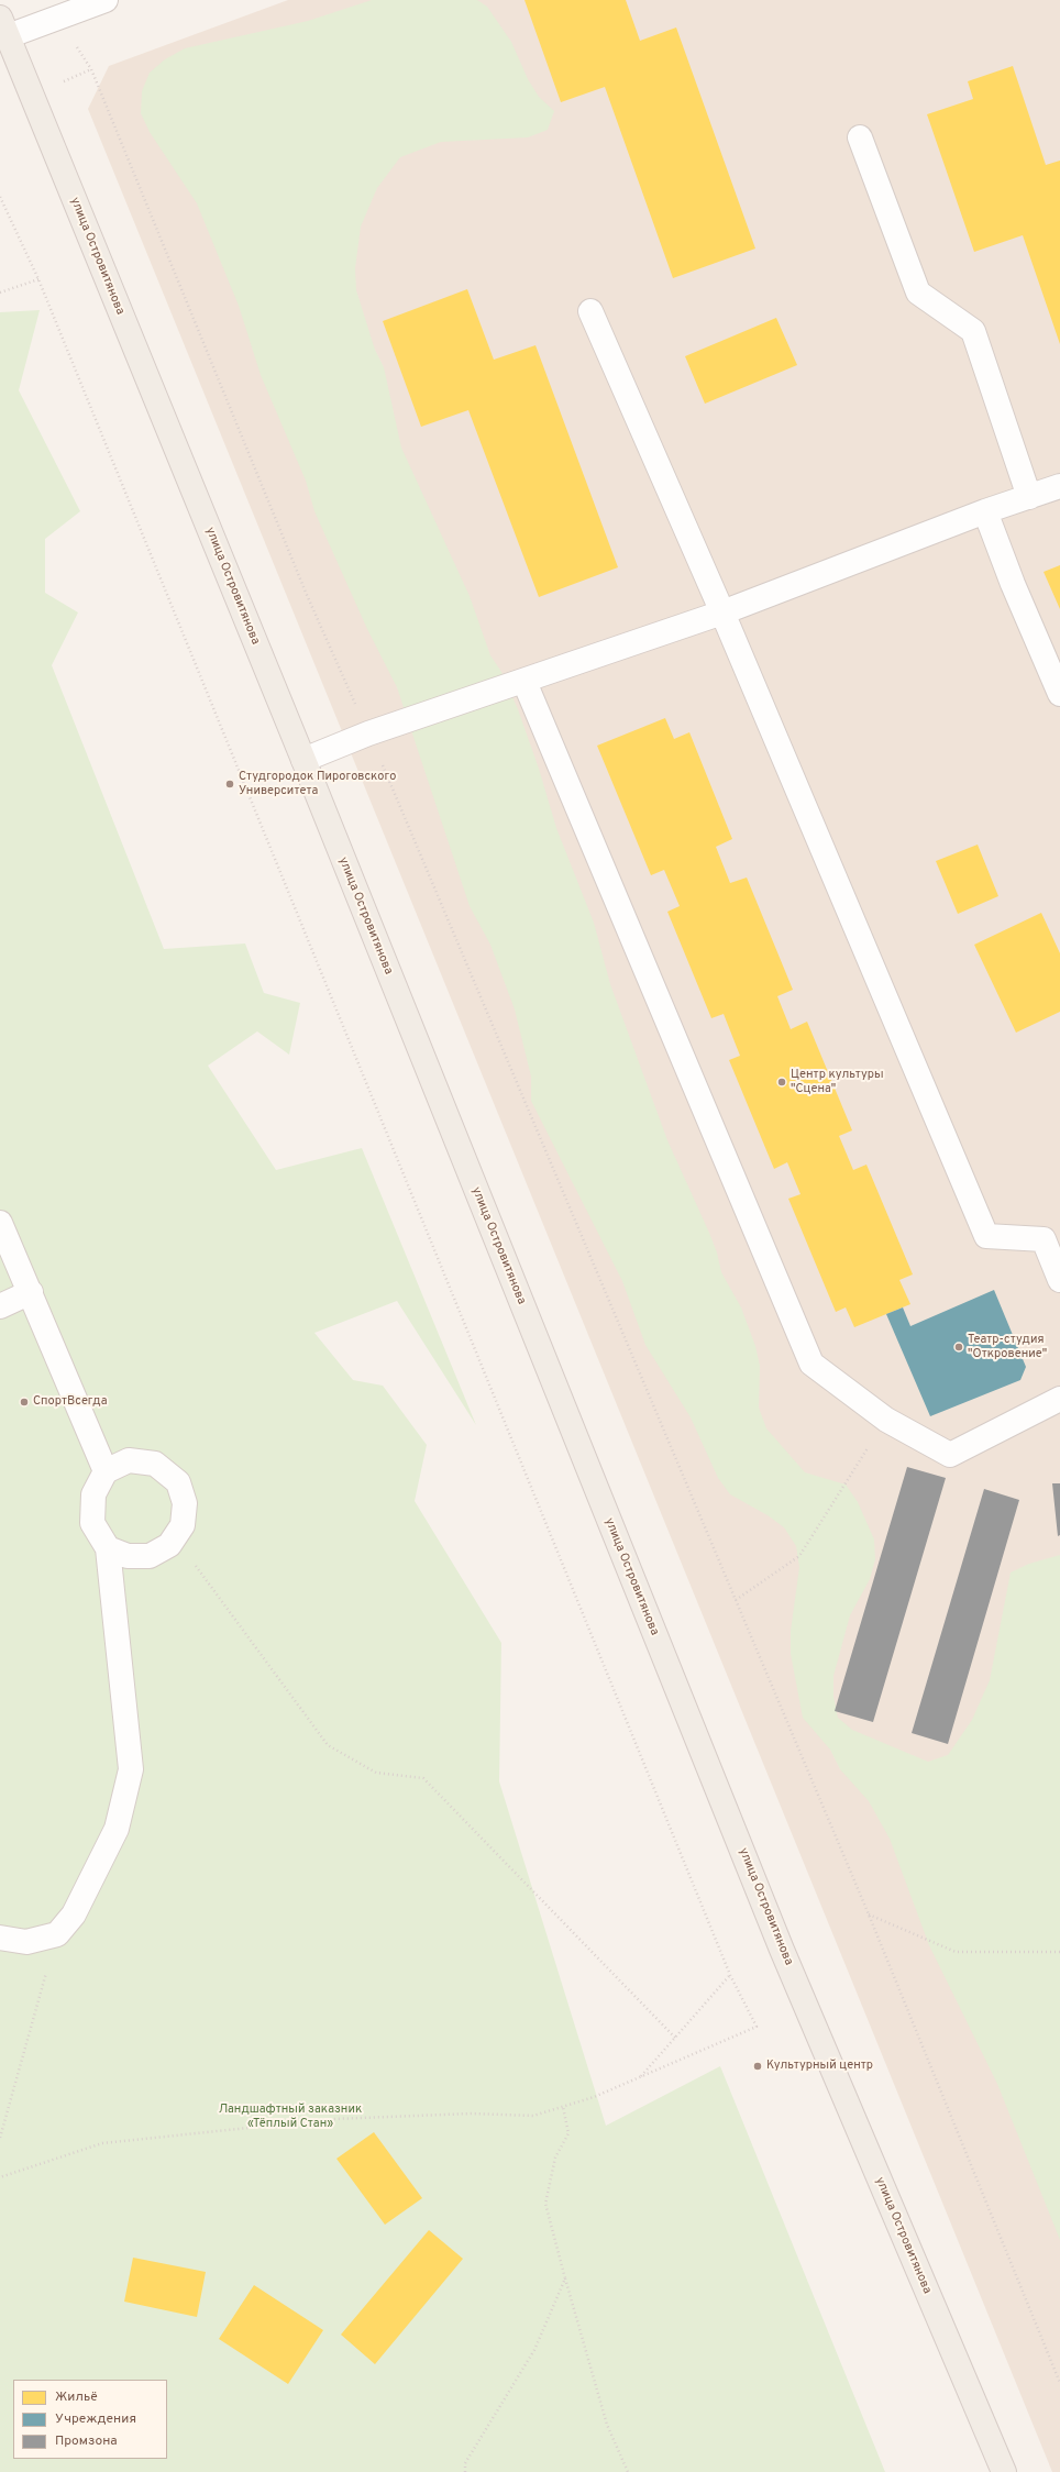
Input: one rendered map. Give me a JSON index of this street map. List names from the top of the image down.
{
  "streets": {
    "main road": ["улица Островитянова"]
  },
  "parks": ["Ландшафтный заказник «Тёплый Стан»"],
  "places": [
    "Студгородок Пироговского Университета",
    "Центр культуры \"Сцена\"",
    "Театр-студия \"Откровение\"",
    "СпортВсегда",
    "Культурный центр"
  ],
  "legend": ["Жильё", "Учреждения", "Промзона"]
}
